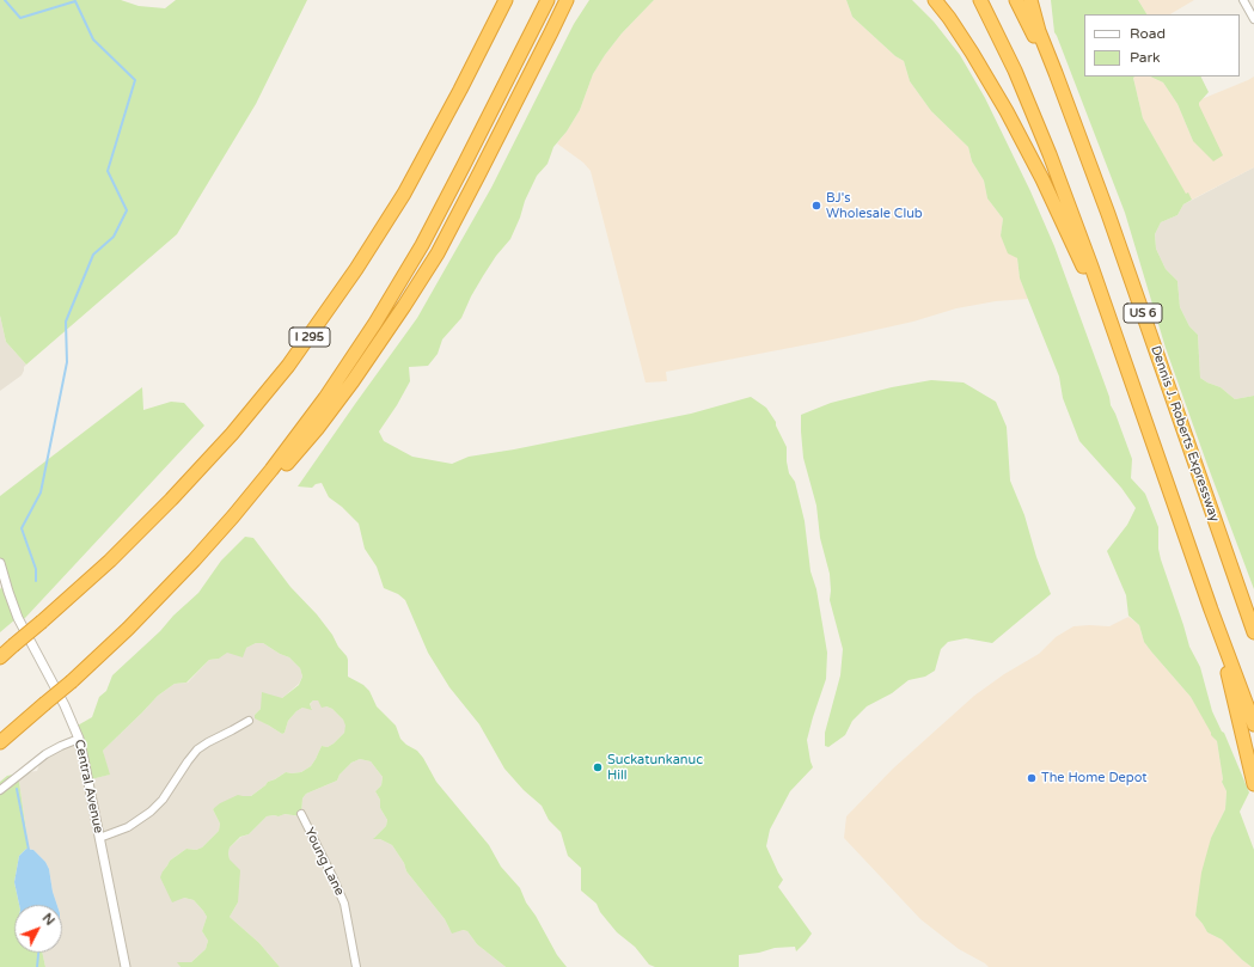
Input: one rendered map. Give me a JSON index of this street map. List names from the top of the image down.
{
  "streets": {
    "highway": ["US 6", "I 295", "Dennis J. Roberts Expressway"],
    "street": ["Central Avenue", "Young Lane"]
  },
  "crossings": [
    ["US 6", "Dennis J. Roberts Expressway"]
  ],
  "places": ["BJ's Wholesale Club", "Suckatunkanuc Hill", "The Home Depot"],
  "legend": ["Road", "Park"],
  "north": "top right"
}
